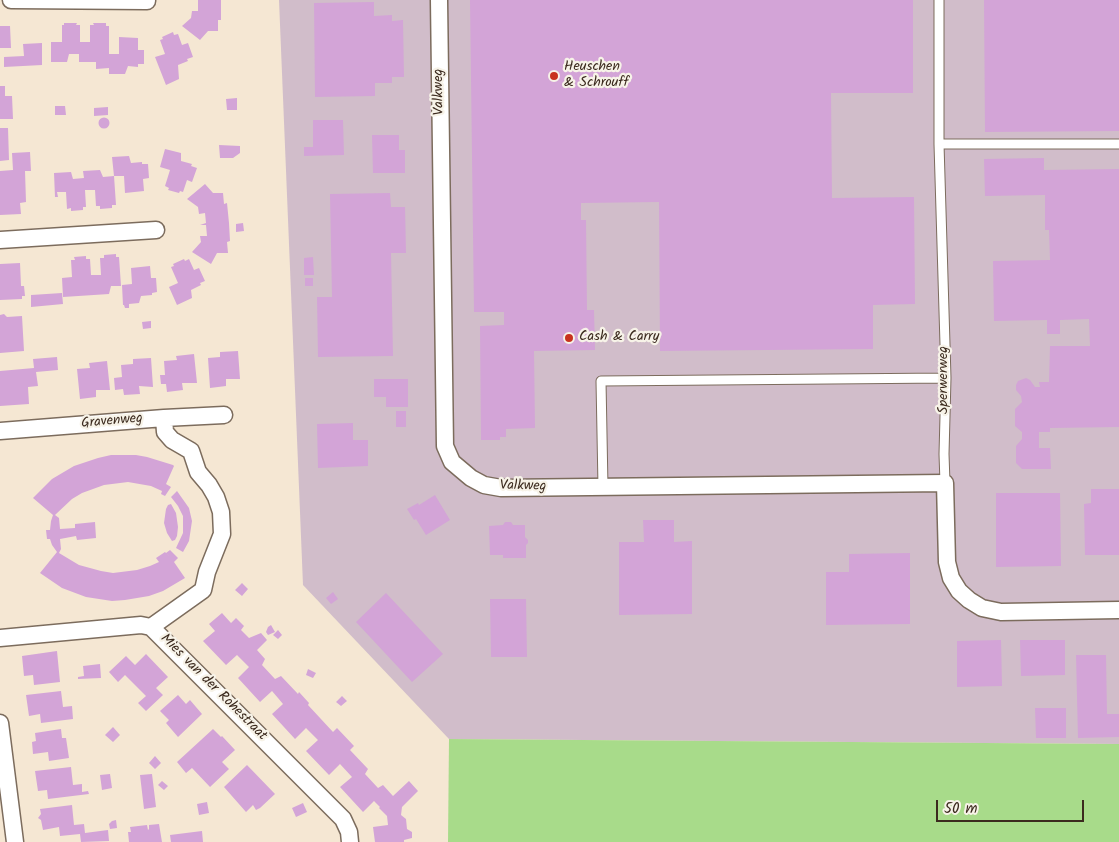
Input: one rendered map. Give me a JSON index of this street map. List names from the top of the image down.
{
  "streets": {
    "street": [
      "Valkweg",
      "Sperwerweg",
      "Gravenweg",
      "Mies van der Rohestraat"
    ]
  },
  "crossings": [
    ["Valkweg", "Sperwerweg"]
  ],
  "places": ["Heuschen & Schrouff", "Cash & Carry"],
  "scale_bar": "50 m"
}
